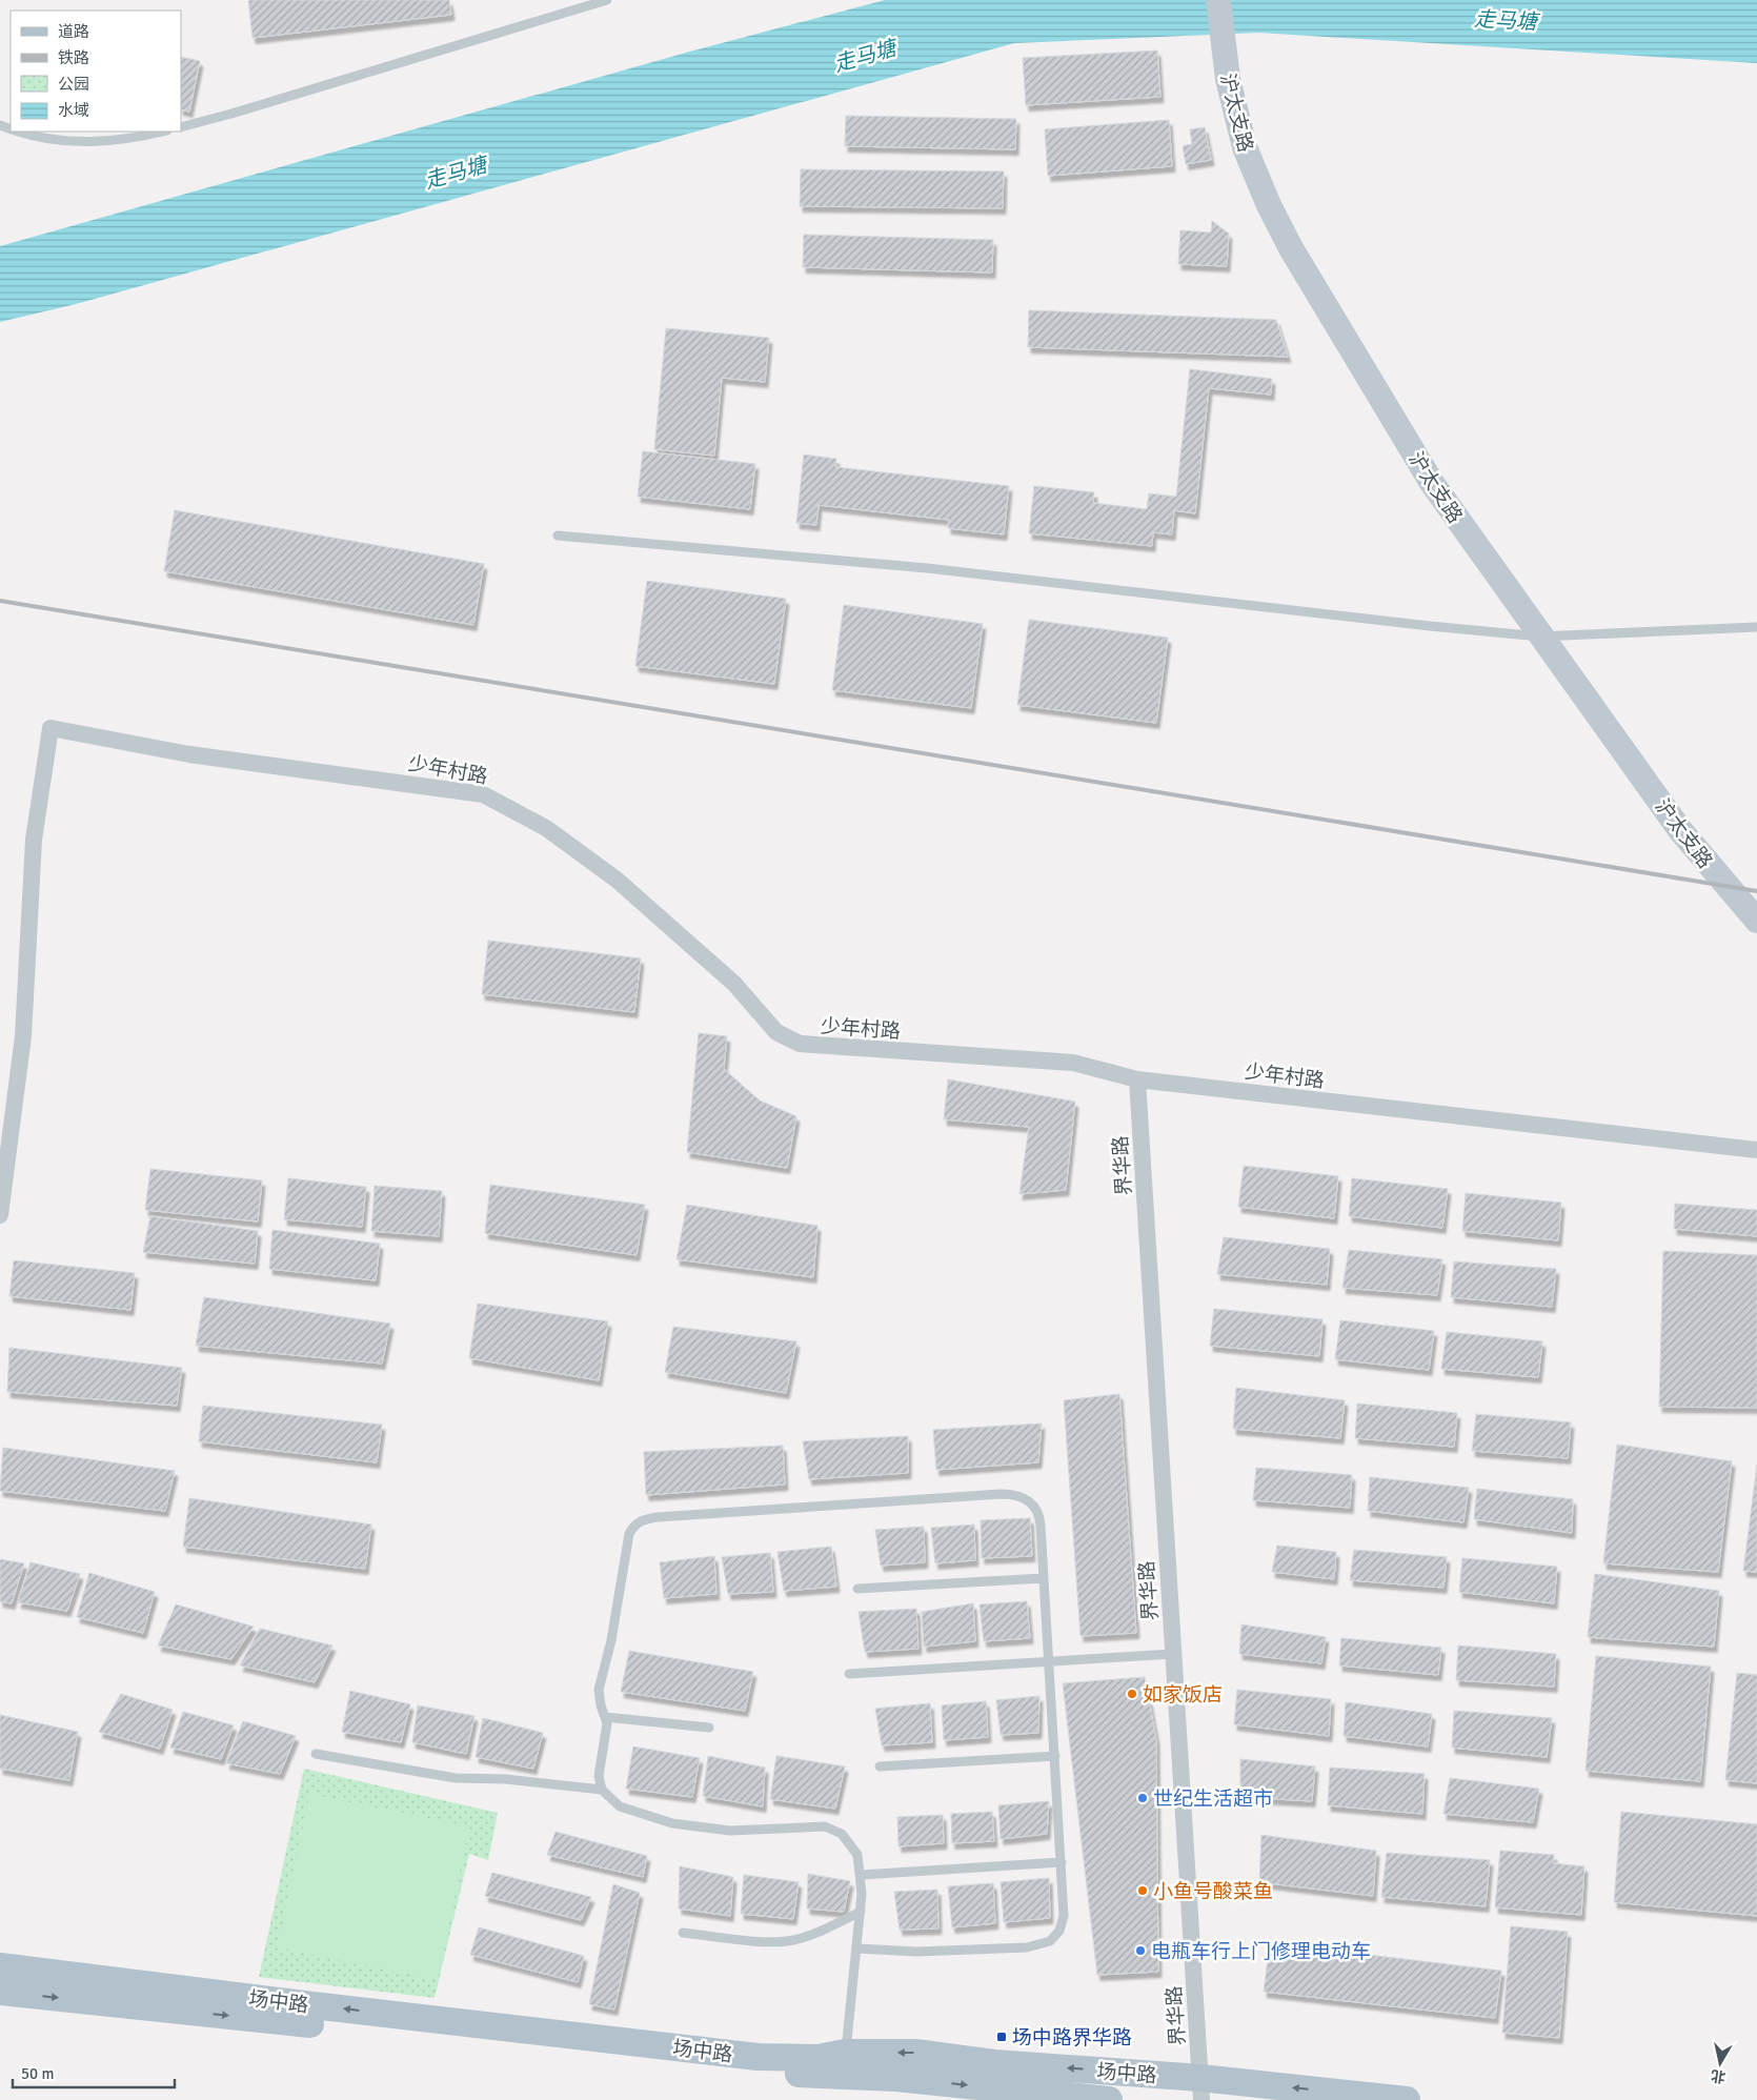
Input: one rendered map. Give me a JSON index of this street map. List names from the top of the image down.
{
  "streets": {
    "main road": ["场中路"],
    "street": ["沪太支路", "少年村路", "界华路"]
  },
  "crossings": [
    ["少年村路", "界华路"],
    ["界华路", "场中路"]
  ],
  "water": ["走马塘"],
  "places": {
    "other": [
      "如家饭店",
      "世纪生活超市",
      "小鱼号酸菜鱼",
      "电瓶车行上门修理电动车"
    ],
    "transit": ["场中路界华路"]
  },
  "legend": [
    "道路",
    "铁路",
    "公园",
    "水域"
  ],
  "scale_bar": "50 m",
  "north": "bottom"
}
